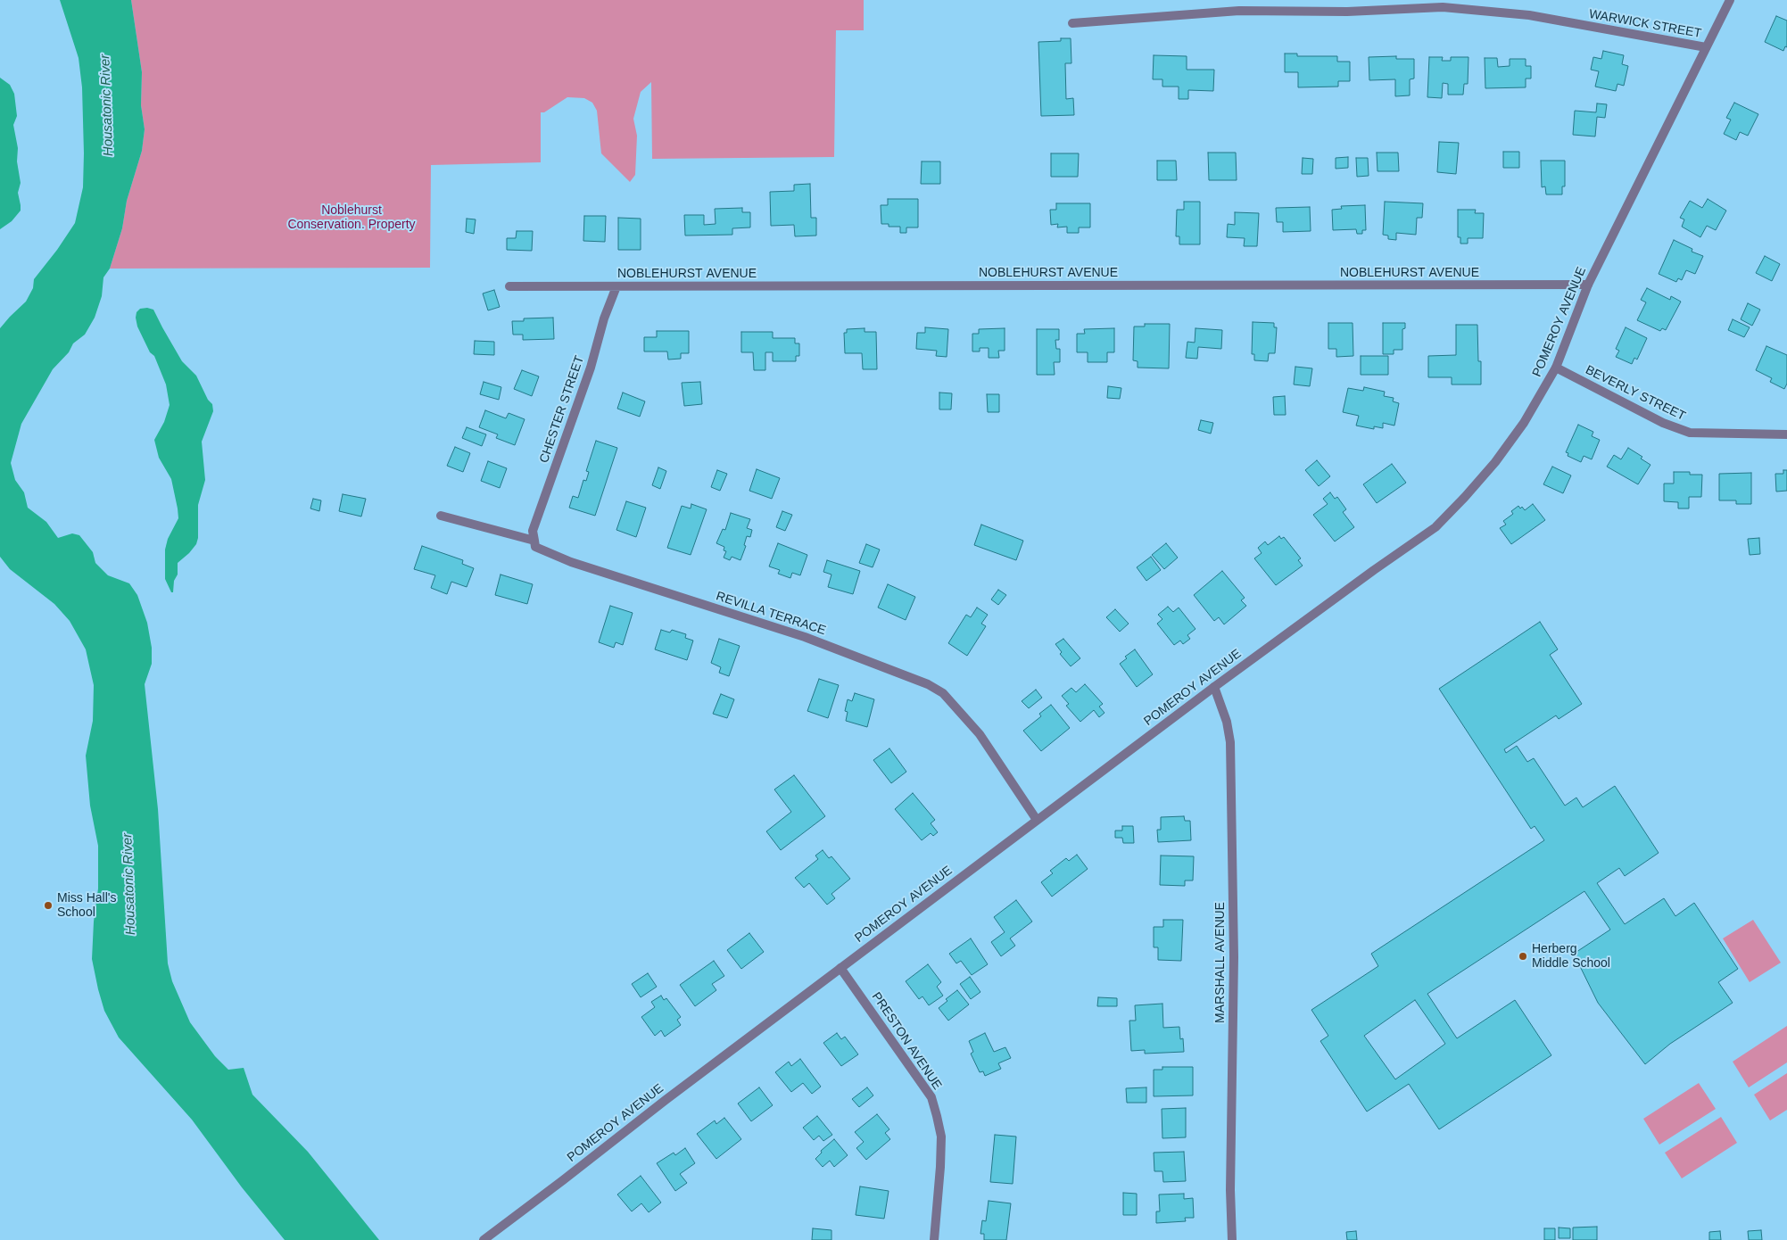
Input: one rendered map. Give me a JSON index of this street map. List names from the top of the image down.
{
  "streets": {
    "street": [
      "WARWICK STREET",
      "NOBLEHURST AVENUE",
      "POMEROY AVENUE",
      "BEVERLY STREET",
      "CHESTER STREET",
      "REVILLA TERRACE",
      "MARSHALL AVENUE",
      "PRESTON AVENUE"
    ]
  },
  "crossings": [
    ["WARWICK STREET", "POMEROY AVENUE"],
    ["NOBLEHURST AVENUE", "POMEROY AVENUE"],
    ["NOBLEHURST AVENUE", "CHESTER STREET"],
    ["POMEROY AVENUE", "BEVERLY STREET"],
    ["POMEROY AVENUE", "REVILLA TERRACE"],
    ["POMEROY AVENUE", "MARSHALL AVENUE"],
    ["POMEROY AVENUE", "PRESTON AVENUE"],
    ["CHESTER STREET", "REVILLA TERRACE"]
  ],
  "water": ["Housatonic River"],
  "parks": ["Noblehurst Conservation. Property"],
  "places": ["Miss Hall's School", "Herberg Middle School"]
}
